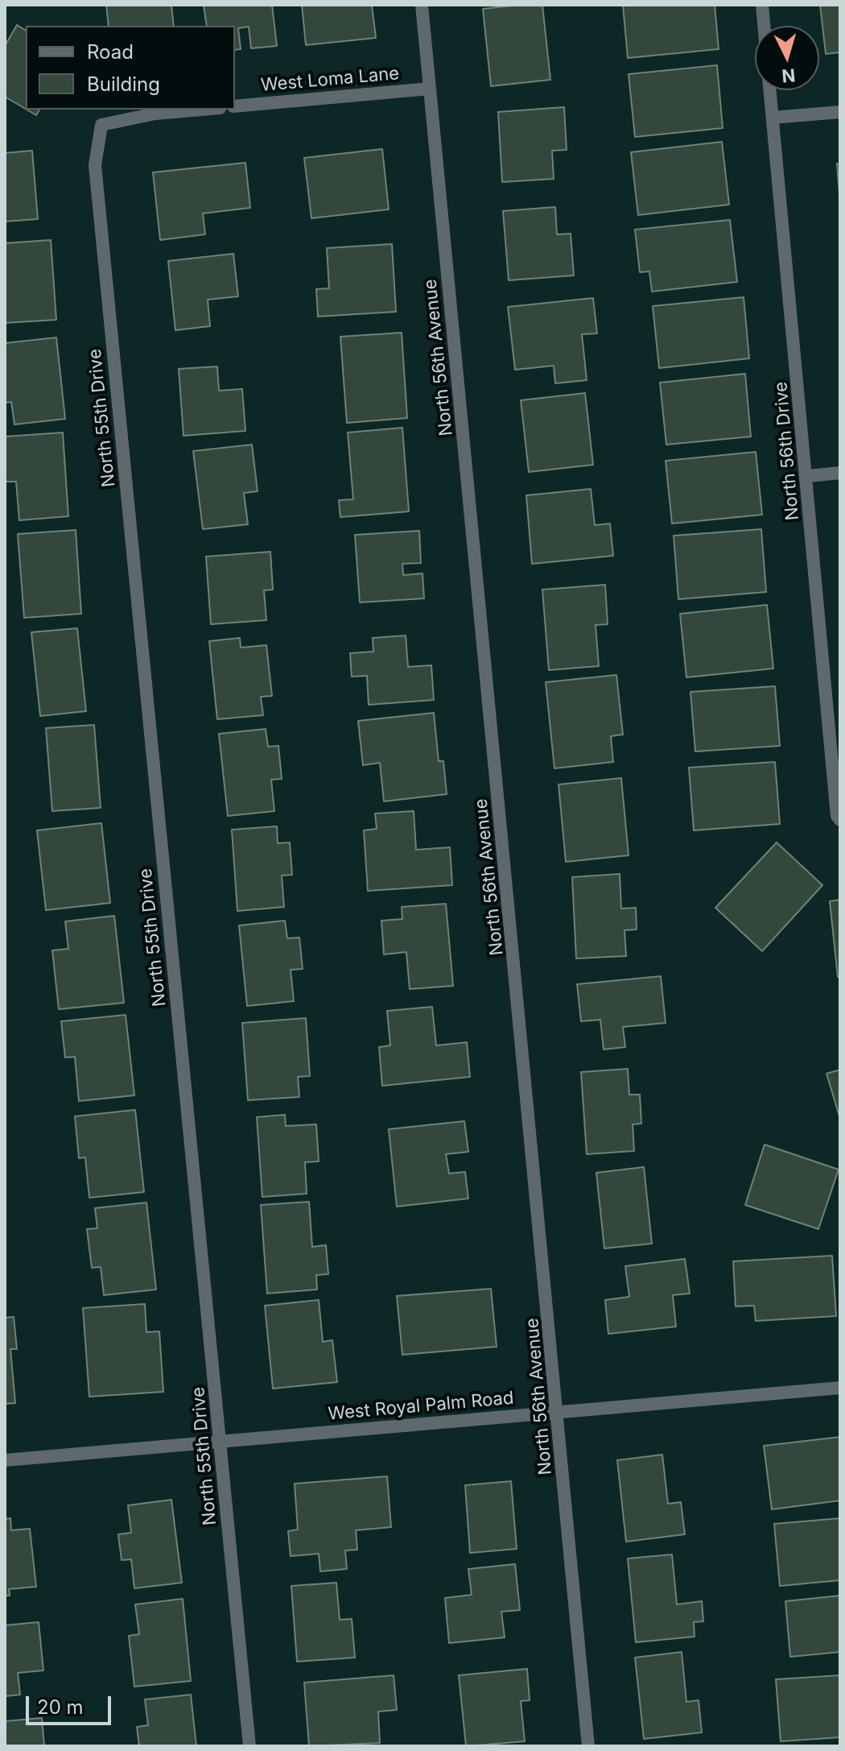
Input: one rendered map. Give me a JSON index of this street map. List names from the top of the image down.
{
  "streets": {
    "street": [
      "West Loma Lane",
      "North 56th Avenue",
      "North 55th Drive",
      "North 56th Drive",
      "West Royal Palm Road"
    ]
  },
  "crossings": [
    ["West Loma Lane", "North 56th Avenue"],
    ["North 56th Avenue", "West Royal Palm Road"],
    ["North 55th Drive", "West Royal Palm Road"]
  ],
  "legend": ["Road", "Building"],
  "scale_bar": "20 m",
  "north": "bottom"
}
